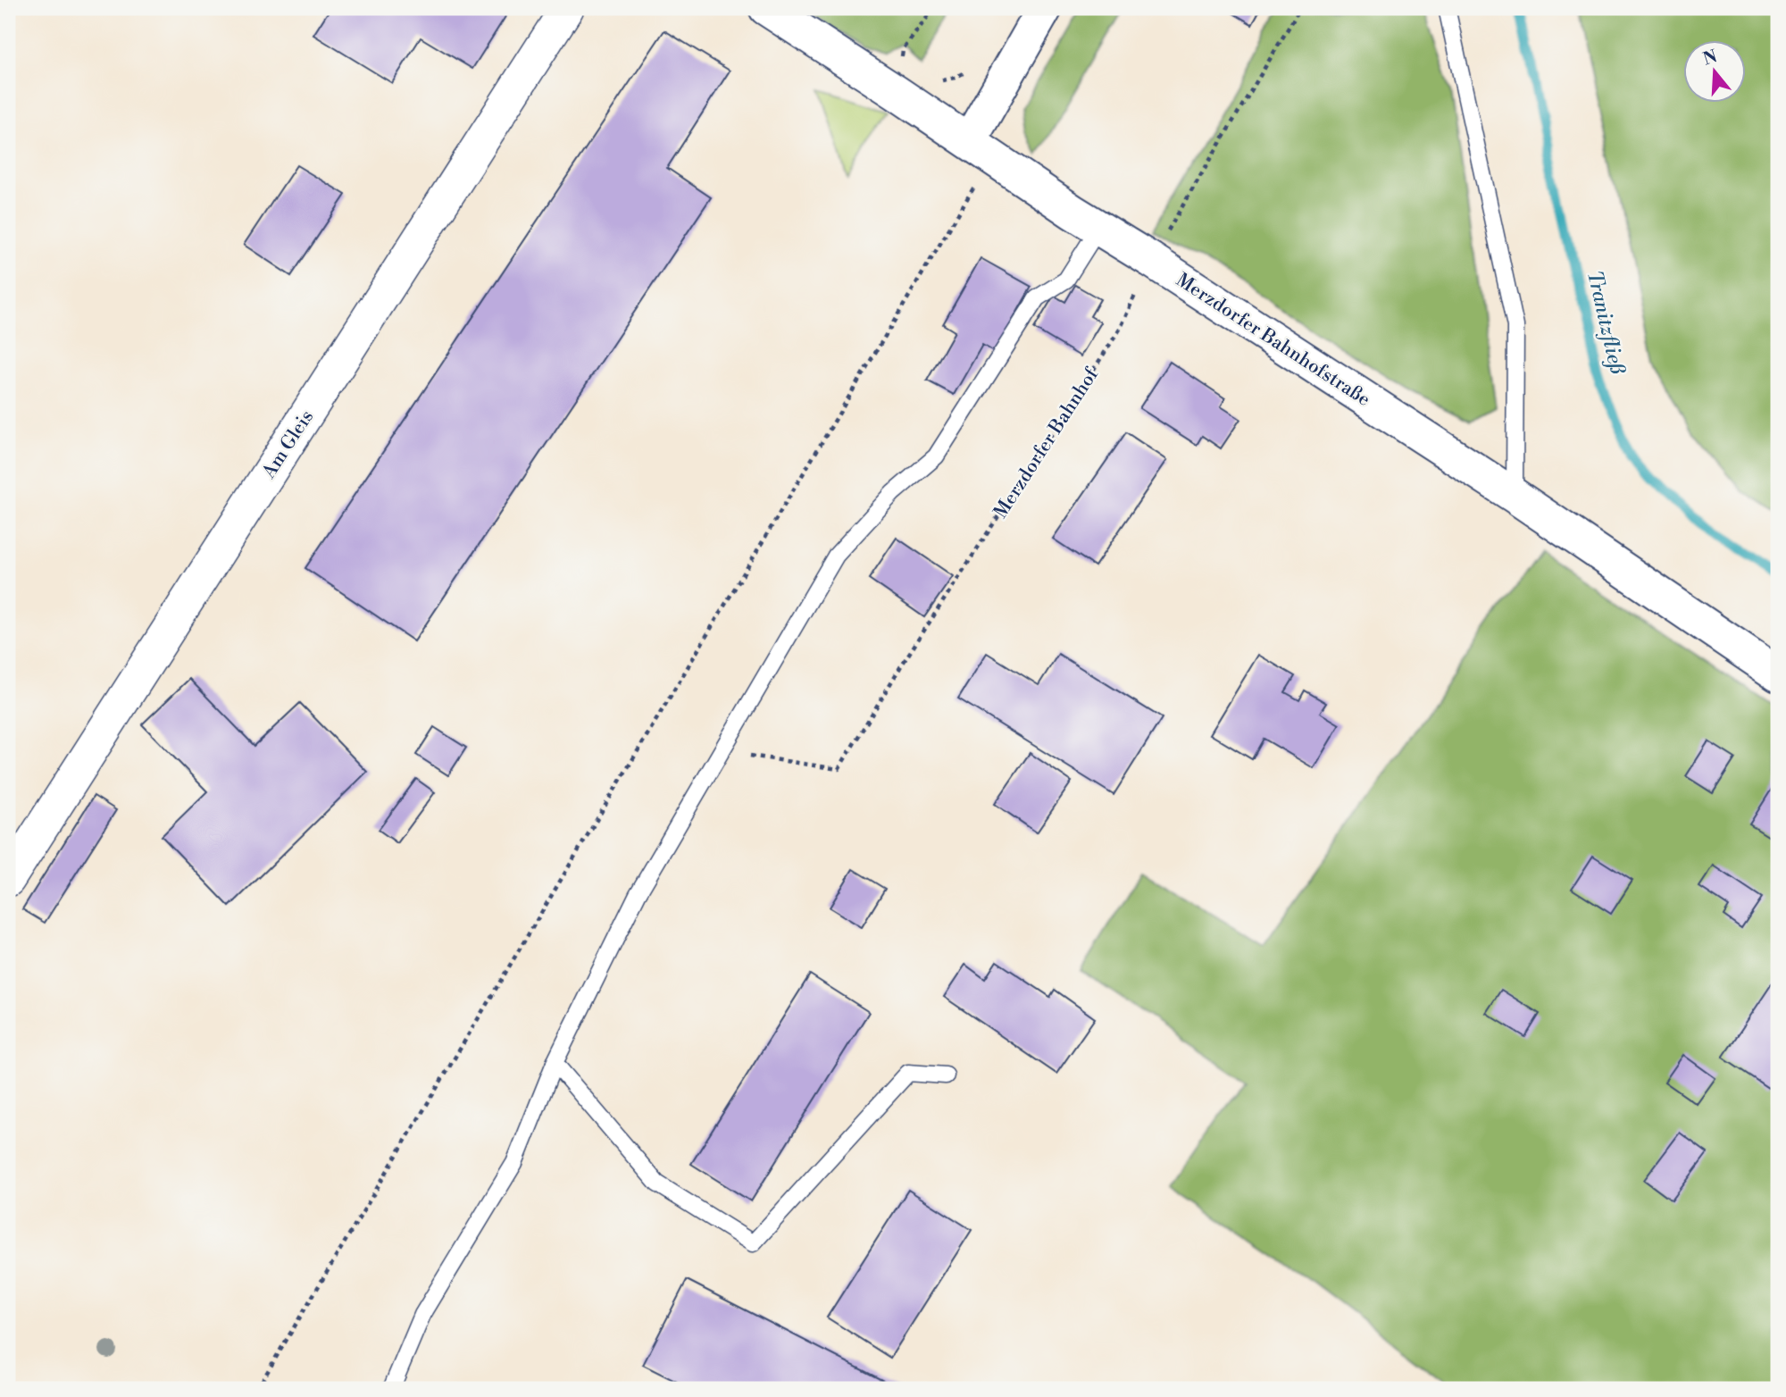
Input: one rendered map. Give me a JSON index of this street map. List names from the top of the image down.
{
  "streets": {
    "street": ["Merzdorfer Bahnhofstraße", "Am Gleis"],
    "path": ["Merzdorfer Bahnhof"]
  },
  "crossings": [
    ["Merzdorfer Bahnhofstraße", "Merzdorfer Bahnhof"]
  ],
  "water": ["Tranitzfließ"],
  "north": "top"
}
